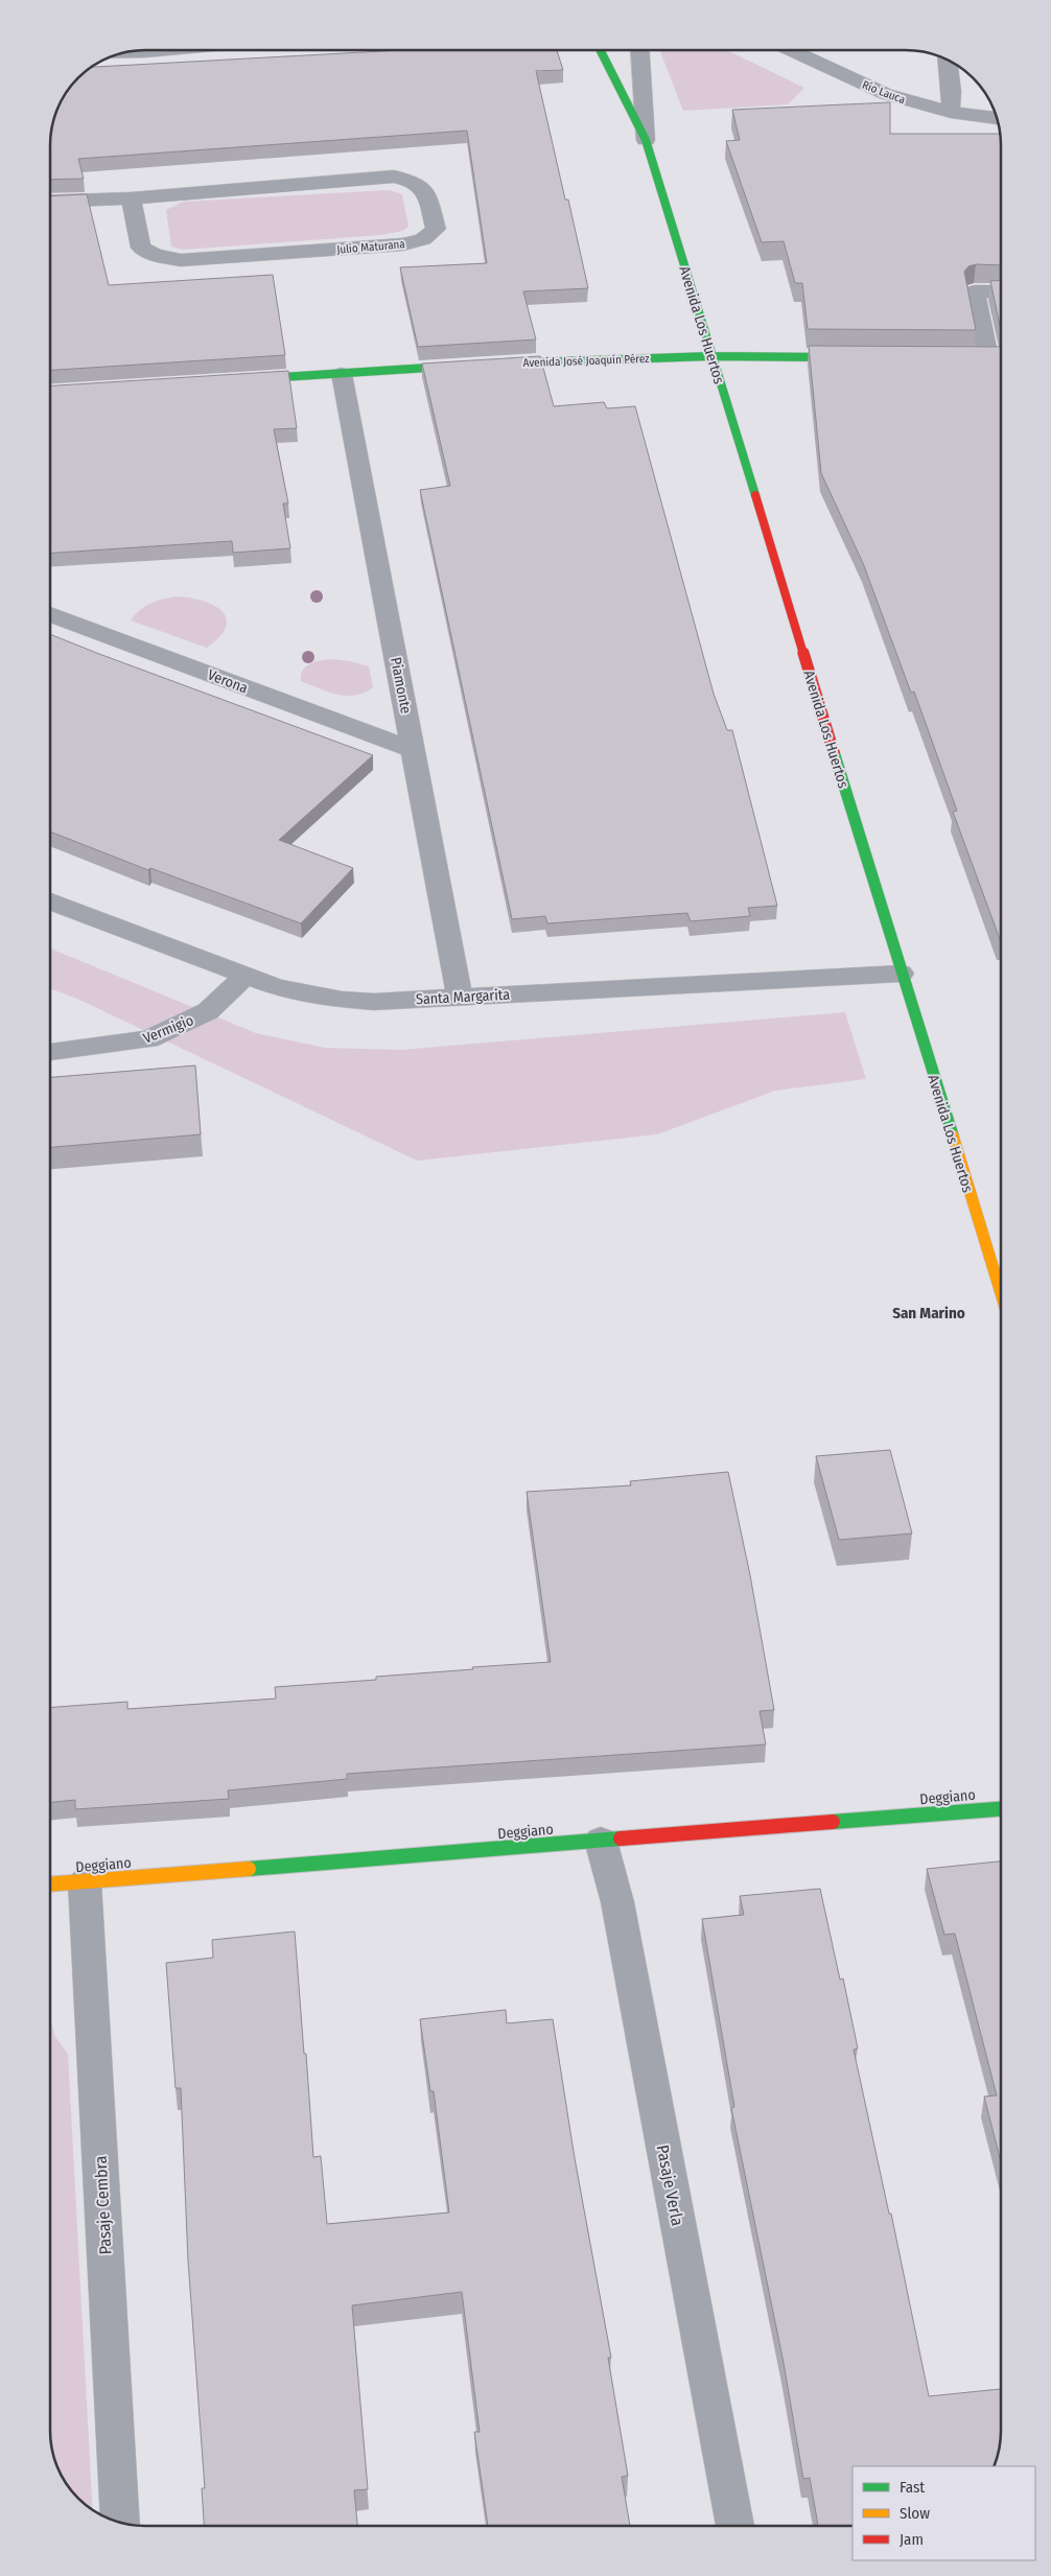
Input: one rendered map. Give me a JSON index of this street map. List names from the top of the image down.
{
  "streets": {
    "street": [
      "Río Lauca",
      "Julio Maturana",
      "Avenida Los Huertos",
      "Avenida José Joaquín Pérez",
      "Verona",
      "Piamonte",
      "Santa Margarita",
      "Vermigio",
      "Deggiano",
      "Pasaje Verla",
      "Pasaje Cembra"
    ]
  },
  "crossings": [
    ["Avenida Los Huertos", "Avenida José Joaquín Pérez"],
    ["Avenida Los Huertos", "Santa Margarita"],
    ["Verona", "Piamonte"],
    ["Piamonte", "Santa Margarita"],
    ["Santa Margarita", "Vermigio"],
    ["Deggiano", "Pasaje Verla"],
    ["Deggiano", "Pasaje Cembra"]
  ],
  "districts": ["San Marino"],
  "legend": ["Fast", "Slow", "Jam"]
}
